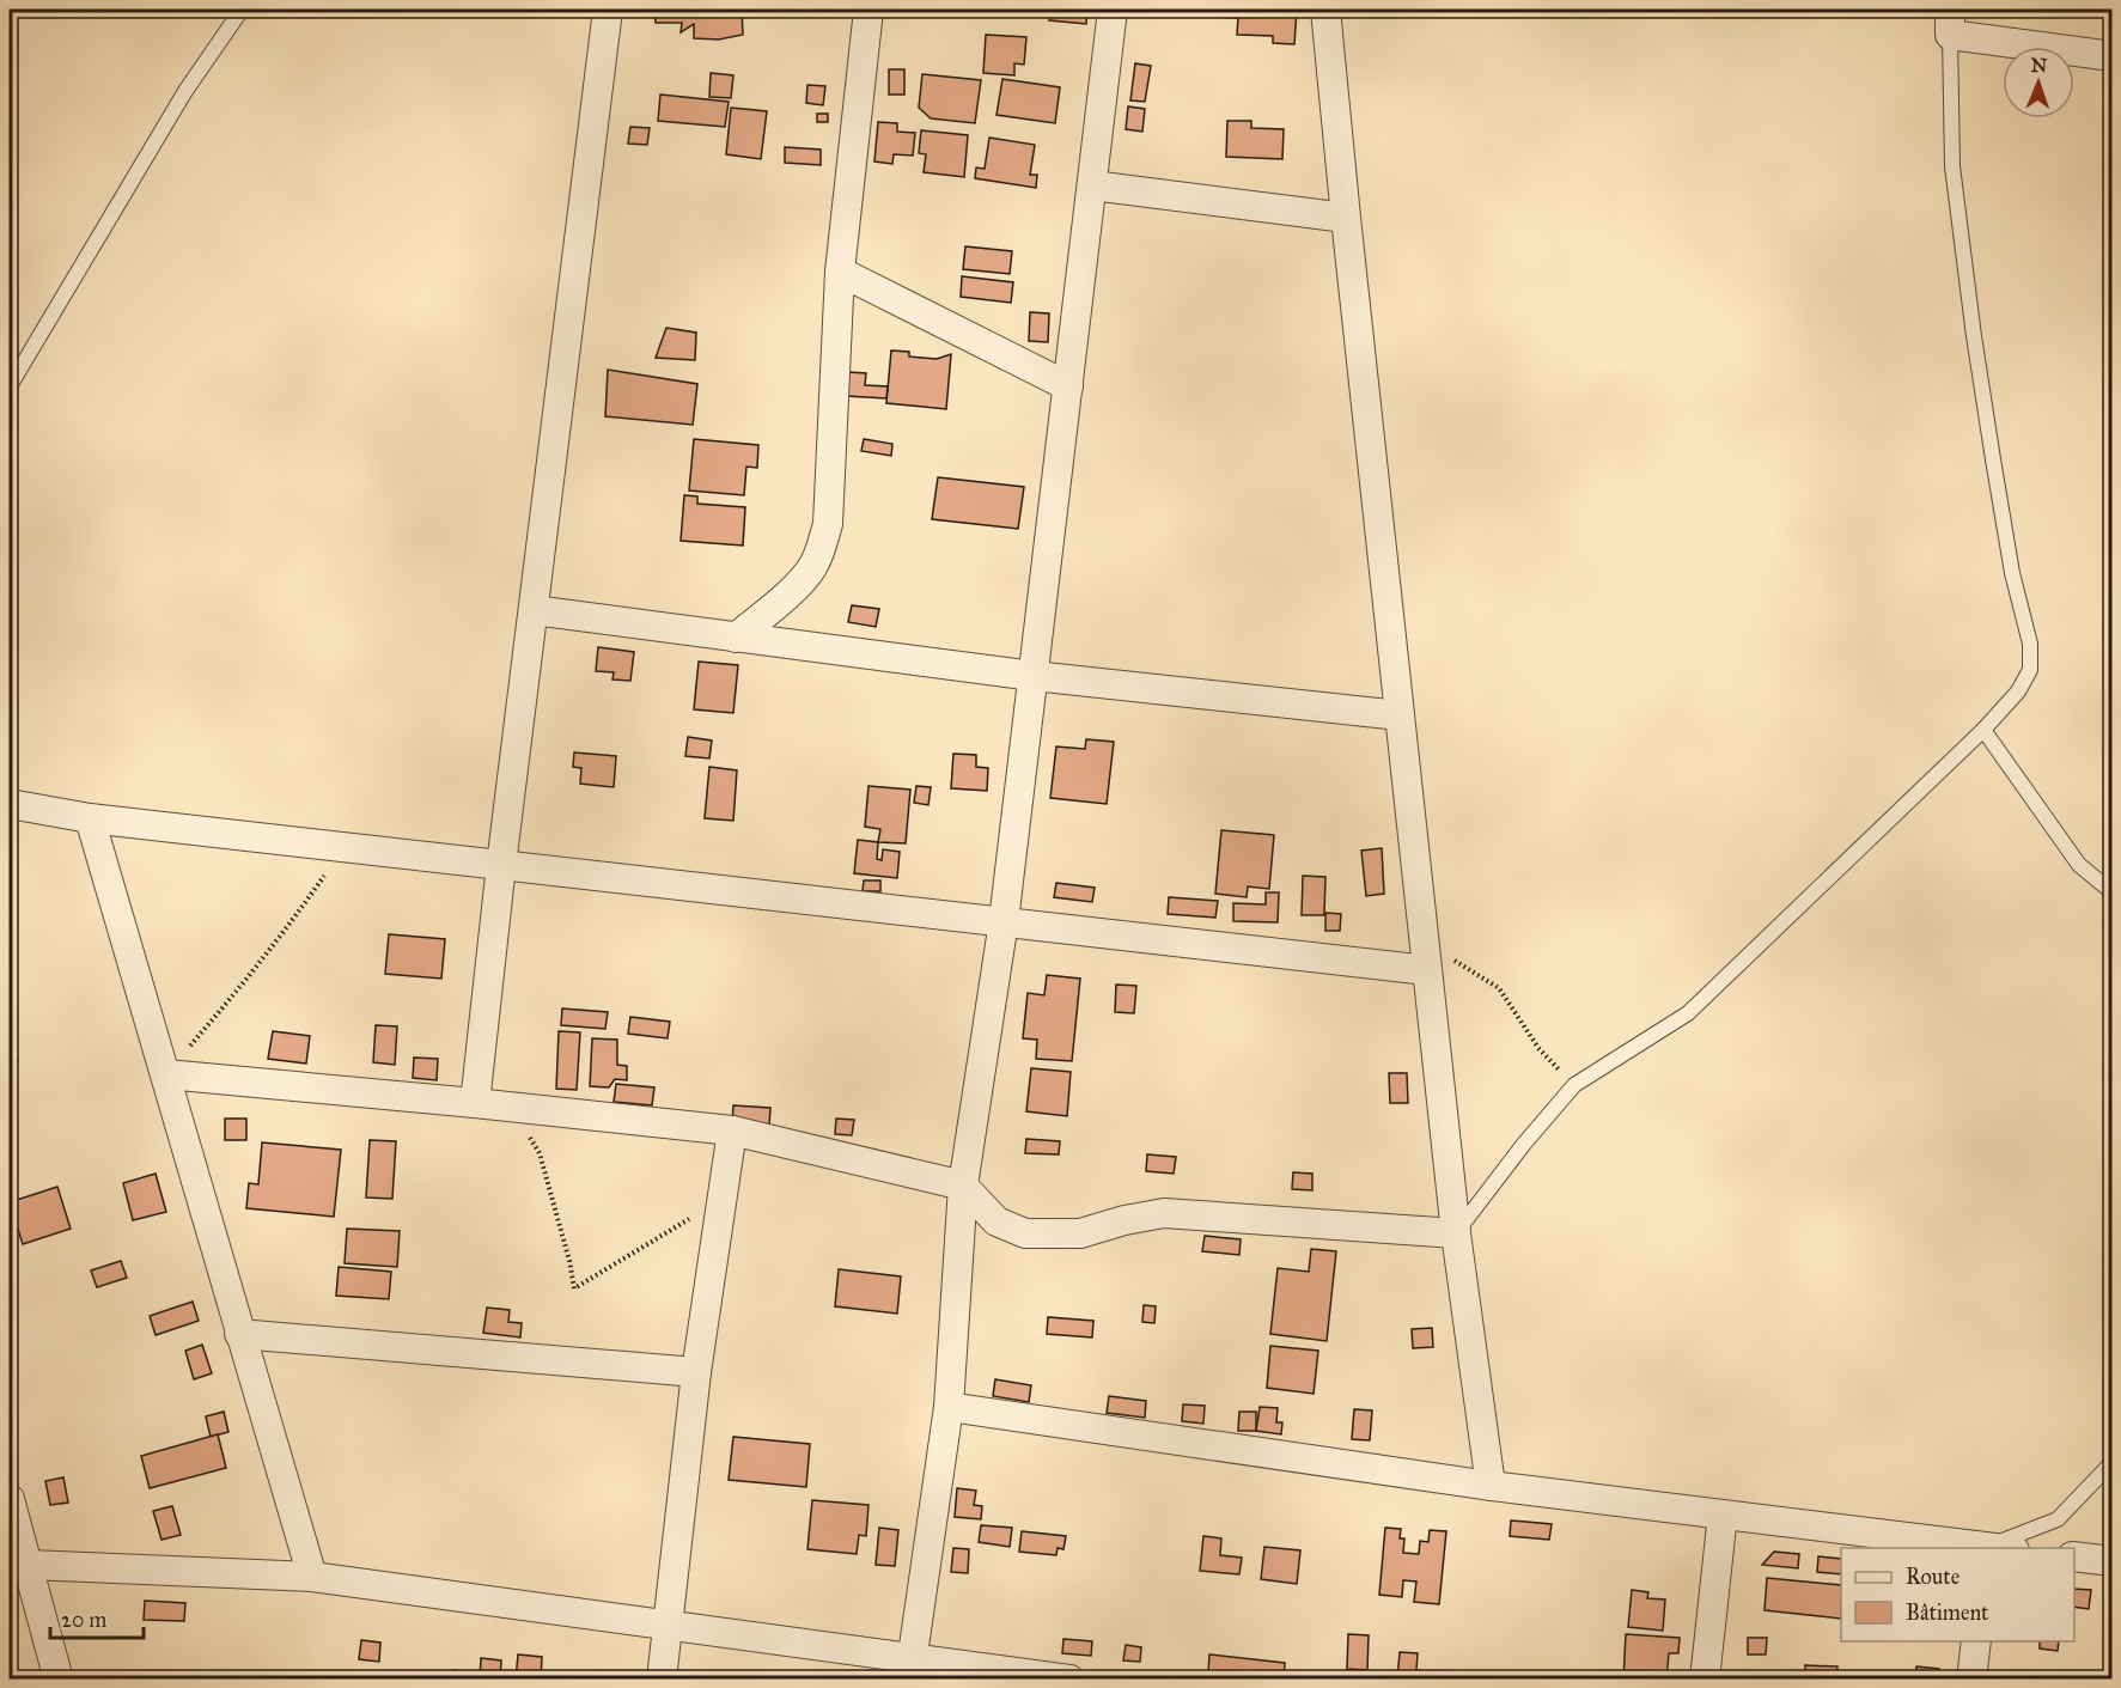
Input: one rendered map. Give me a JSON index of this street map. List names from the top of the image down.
{
  "legend": ["Route", "Bâtiment"],
  "scale_bar": "20 m",
  "north": "top"
}
